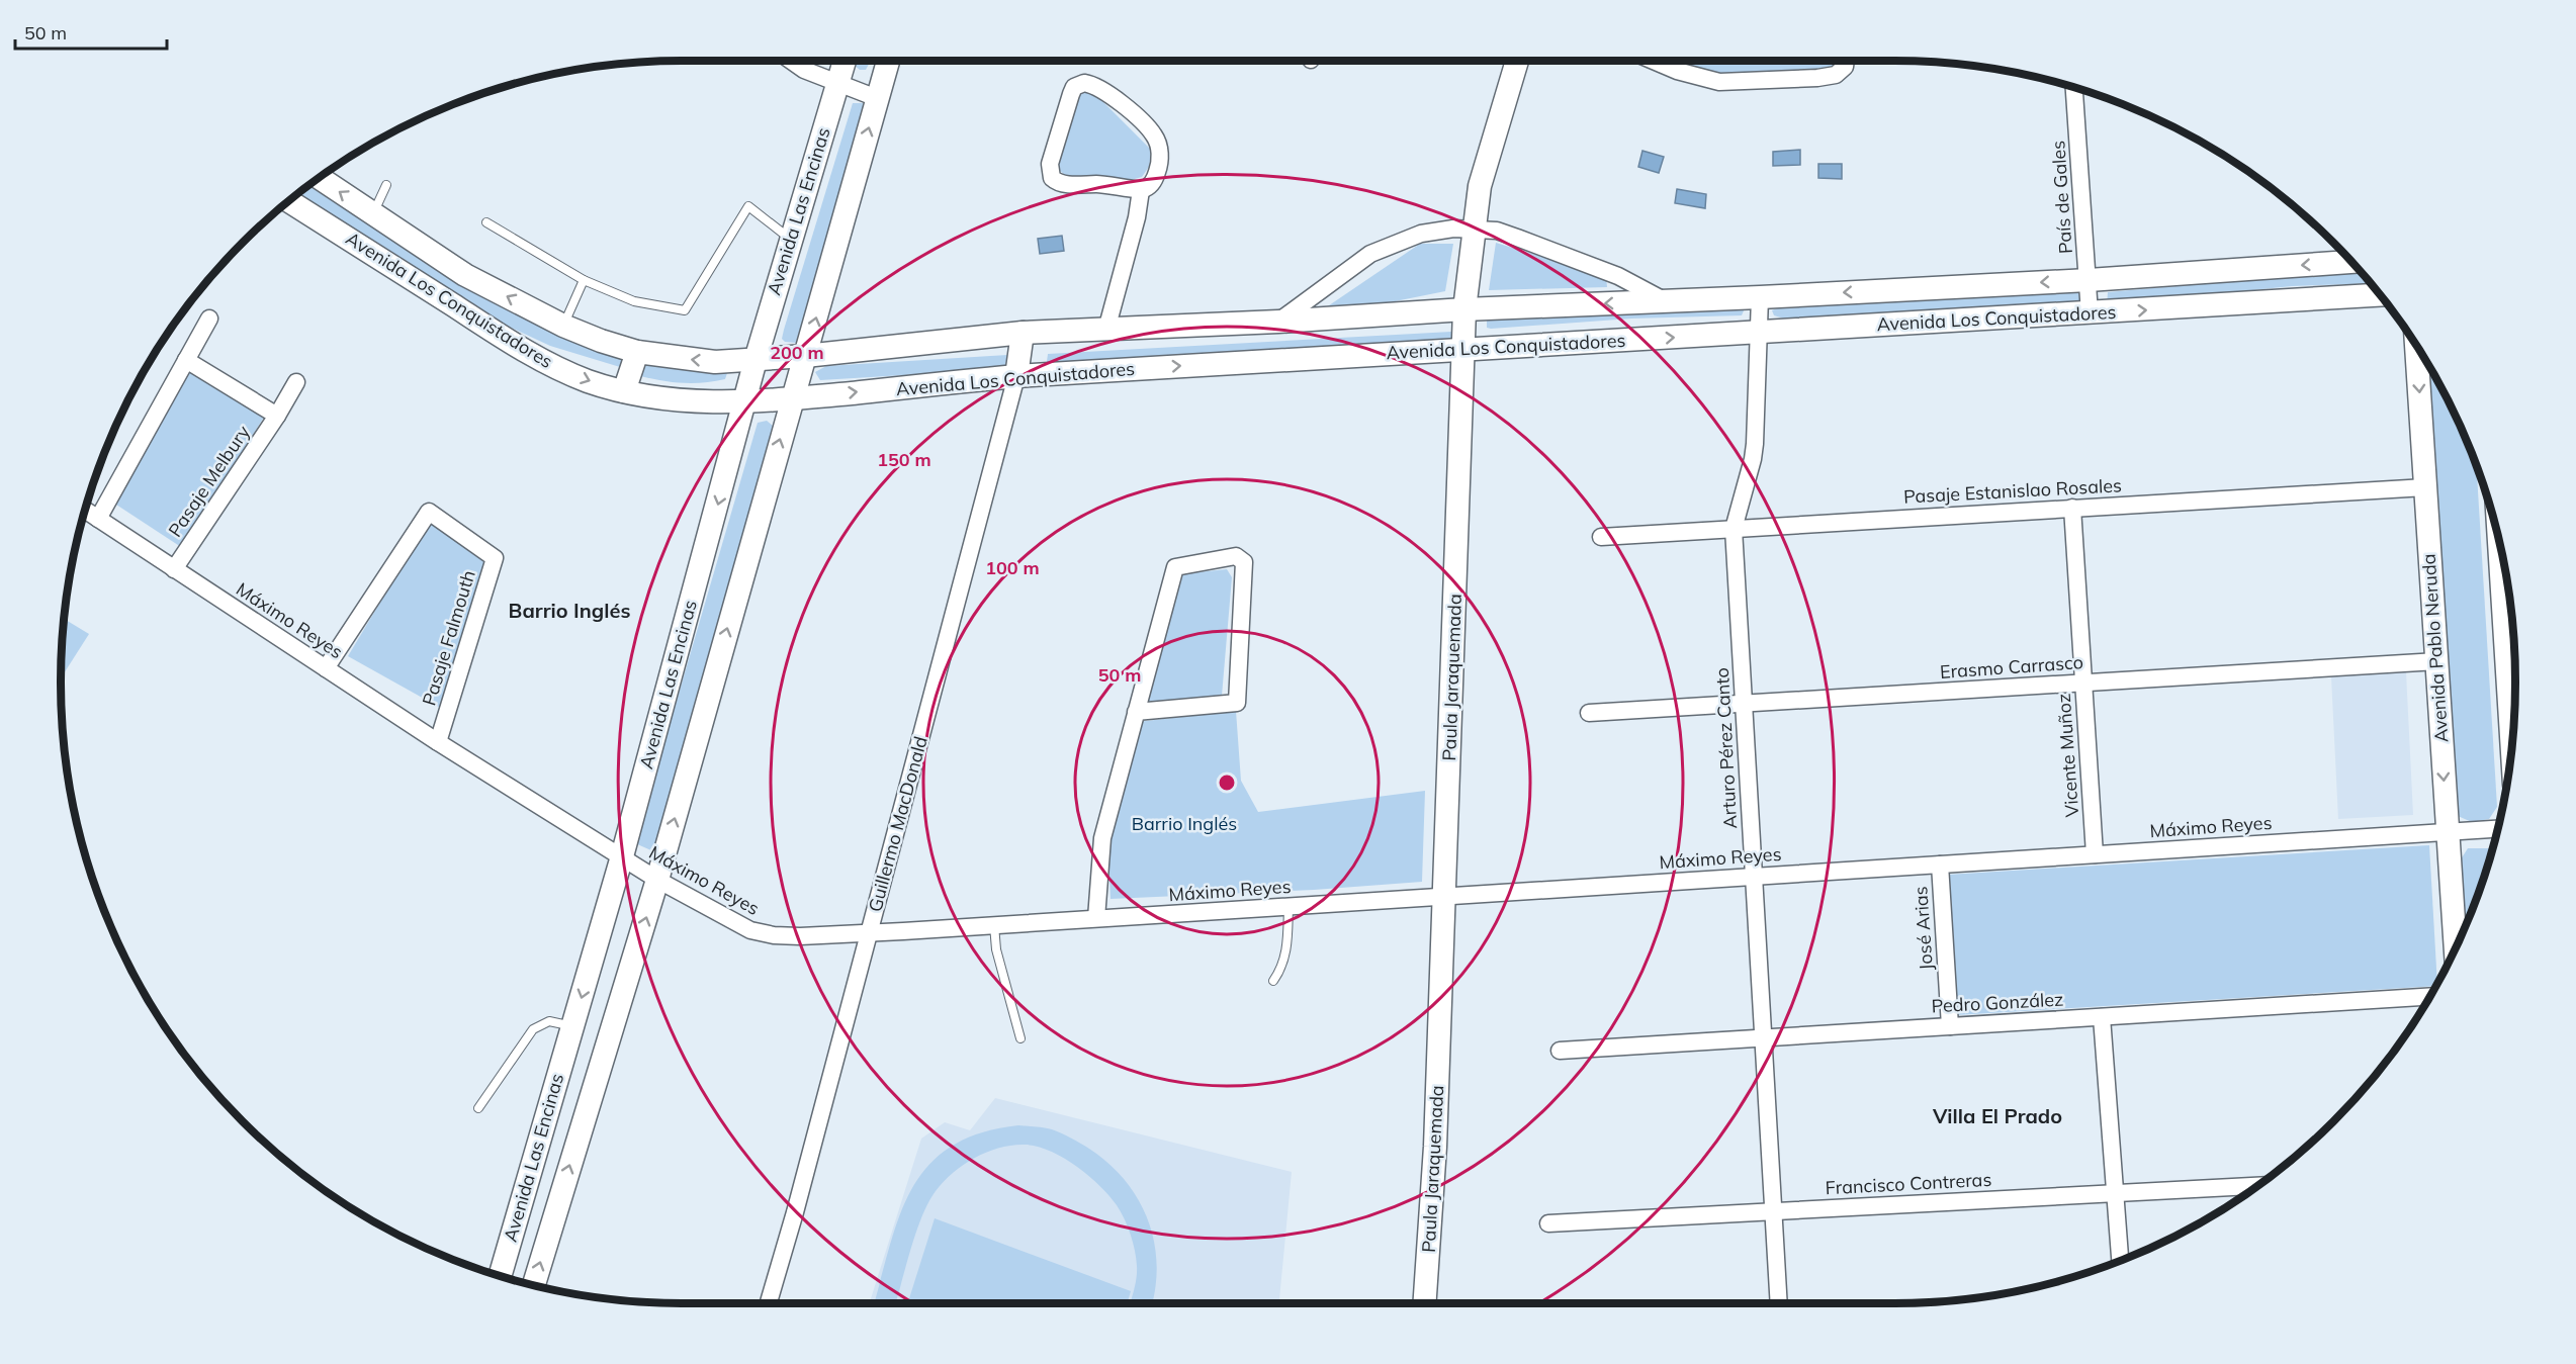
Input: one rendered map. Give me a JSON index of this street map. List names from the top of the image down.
{
  "streets": {
    "street": [
      "País de Gales",
      "Avenida Las Encinas",
      "Avenida Los Conquistadores",
      "Pasaje Melbury",
      "Pasaje Estanislao Rosales",
      "Máximo Reyes",
      "Pasaje Falmouth",
      "Avenida Pablo Neruda",
      "Erasmo Carrasco",
      "Paula Jaraquemada",
      "Arturo Pérez Canto",
      "Vicente Muñoz",
      "Guillermo MacDonald",
      "José Arias",
      "Pedro González",
      "Francisco Contreras"
    ]
  },
  "crossings": [
    ["País de Gales", "Avenida Los Conquistadores"],
    ["Avenida Las Encinas", "Avenida Los Conquistadores"],
    ["Avenida Las Encinas", "Máximo Reyes"],
    ["Avenida Los Conquistadores", "Paula Jaraquemada"],
    ["Avenida Los Conquistadores", "Arturo Pérez Canto"],
    ["Avenida Los Conquistadores", "Guillermo MacDonald"],
    ["Pasaje Melbury", "Máximo Reyes"],
    ["Pasaje Estanislao Rosales", "Avenida Pablo Neruda"],
    ["Pasaje Estanislao Rosales", "Arturo Pérez Canto"],
    ["Pasaje Estanislao Rosales", "Vicente Muñoz"],
    ["Máximo Reyes", "Pasaje Falmouth"],
    ["Máximo Reyes", "Avenida Pablo Neruda"],
    ["Máximo Reyes", "Paula Jaraquemada"],
    ["Máximo Reyes", "Arturo Pérez Canto"],
    ["Máximo Reyes", "Vicente Muñoz"],
    ["Máximo Reyes", "Guillermo MacDonald"],
    ["Máximo Reyes", "José Arias"],
    ["Avenida Pablo Neruda", "Erasmo Carrasco"],
    ["Erasmo Carrasco", "Arturo Pérez Canto"],
    ["Erasmo Carrasco", "Vicente Muñoz"],
    ["Arturo Pérez Canto", "Pedro González"],
    ["Arturo Pérez Canto", "Francisco Contreras"],
    ["José Arias", "Pedro González"]
  ],
  "one_way": ["Avenida Pablo Neruda"],
  "districts": ["Barrio Inglés", "Villa El Prado"],
  "parks": ["Barrio Inglés"],
  "scale_bar": "50 m",
  "rings": [
    "200 m",
    "150 m",
    "100 m",
    "50 m"
  ]
}
